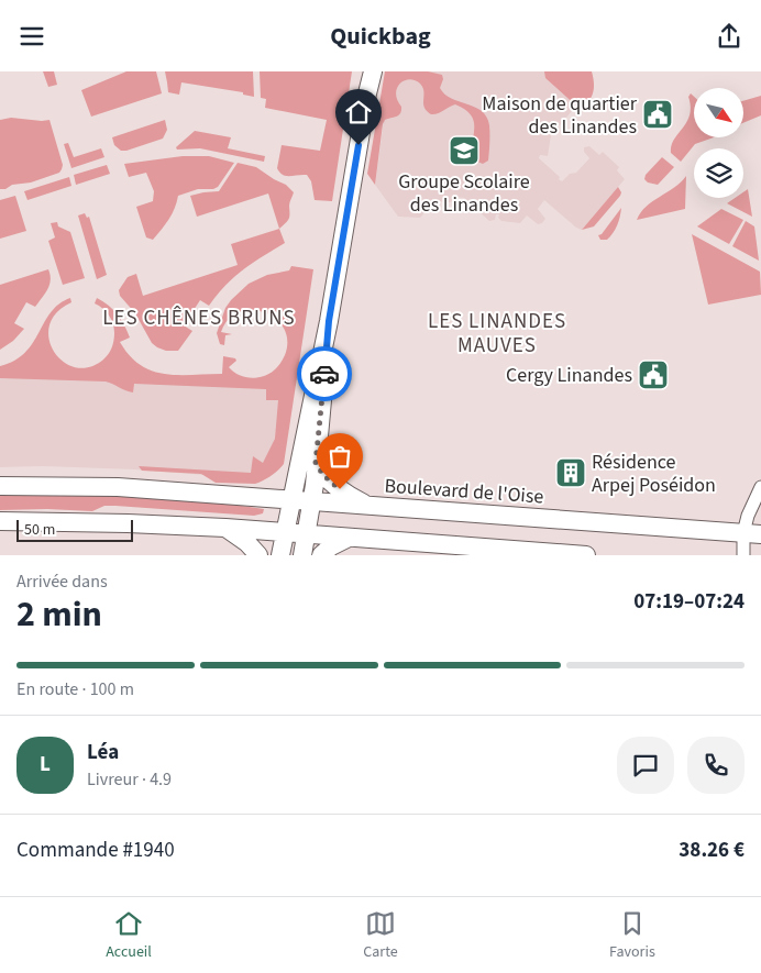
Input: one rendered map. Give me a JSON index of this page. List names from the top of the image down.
{
  "streets": {
    "main road": ["Boulevard de l'Oise"]
  },
  "districts": ["LES CHÊNES BRUNS", "LES LINANDES MAUVES"],
  "places": {
    "public building": ["Maison de quartier des Linandes", "Cergy Linandes"],
    "school or university": ["Groupe Scolaire des Linandes"],
    "building": ["Résidence Arpej Poséidon"]
  },
  "scale_bar": "50 m",
  "north": "bottom right",
  "page": {
    "header": "Quickbag",
    "scale": "50 m",
    "heading": ["2 min", "Arrivée dans", "07:19–07:24"],
    "panel": [
      "Léa",
      "Livreur · 4.9",
      "Commande #1940",
      "38.26 €"
    ],
    "bar": "En route · 100 m",
    "round": "L",
    "tabs": ["Accueil", "Carte", "Favoris"]
  }
}
